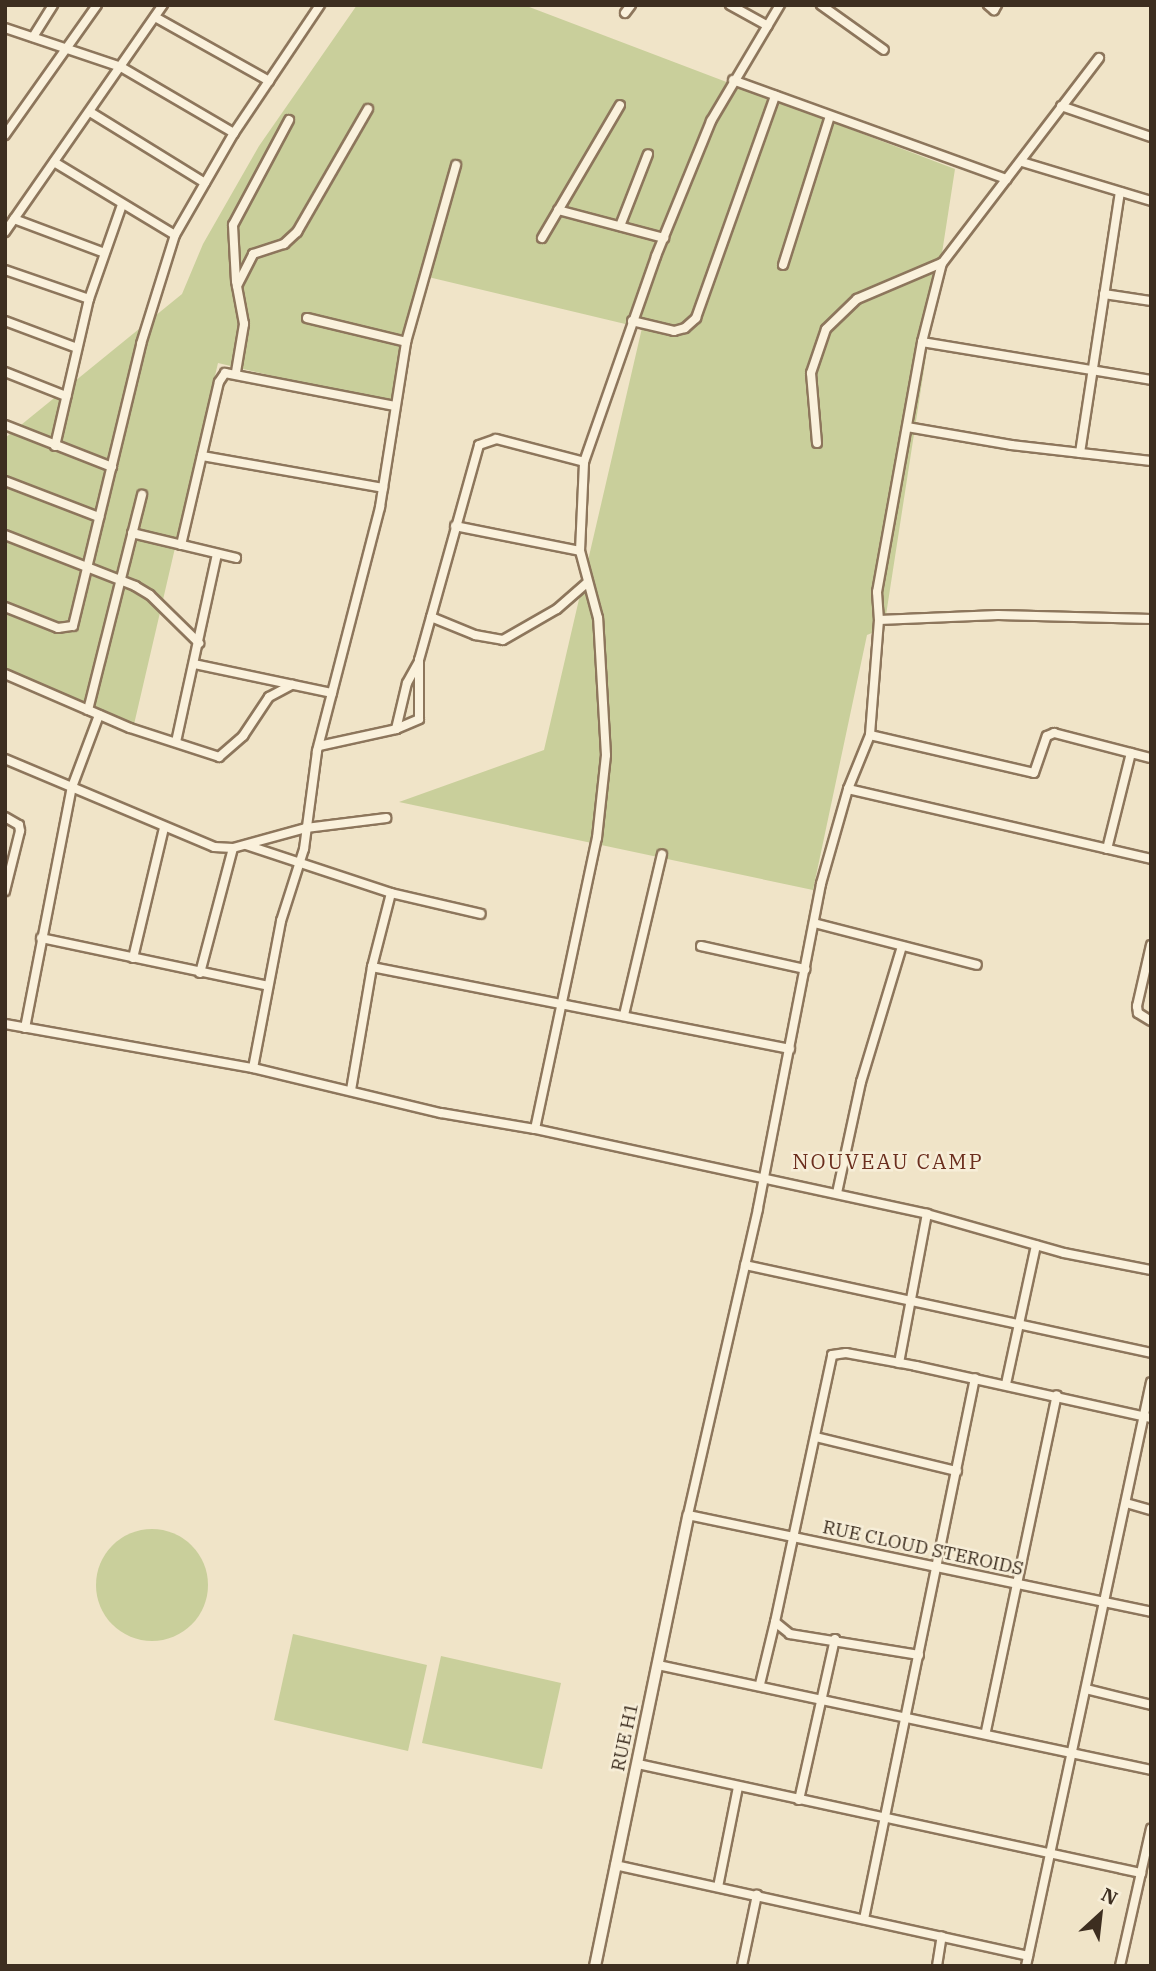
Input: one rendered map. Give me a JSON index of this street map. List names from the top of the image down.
{
  "streets": {
    "street": ["RUE CLOUD STEROIDS", "RUE H1"]
  },
  "crossings": [
    ["RUE CLOUD STEROIDS", "RUE H1"]
  ],
  "districts": ["NOUVEAU CAMP"],
  "north": "top right"
}
